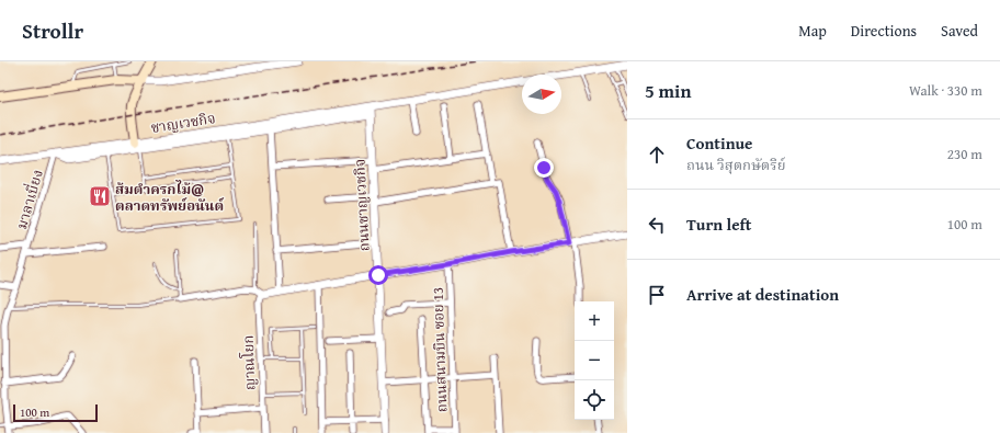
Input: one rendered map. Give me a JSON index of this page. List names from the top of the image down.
{
  "streets": {
    "street": [
      "ชาญเวชกิจ",
      "มาลาเบี่ยง",
      "ถนนชาญเวชกิจ",
      "ถนนสนามบิน ซอย 13",
      "ญาณโยก"
    ]
  },
  "crossings": [
    ["ชาญเวชกิจ", "มาลาเบี่ยง"],
    ["ชาญเวชกิจ", "ถนนชาญเวชกิจ"]
  ],
  "places": {
    "restaurant": ["ส้มตำครกไม้@ ตลาดทรัพย์อนันต์"]
  },
  "scale_bar": "100 m",
  "north": "right",
  "page": {
    "header": "Strollr",
    "nav": ["Map", "Directions", "Saved"],
    "heading": ["5 min", "Walk · 330 m"],
    "list": [
      ["Continue", "ถนน วิสุตกษัตริย์", "230 m"],
      ["Turn left", "100 m"],
      "Arrive at destination"
    ],
    "map_buttons": ["+", "−"],
    "scale": "100 m"
  }
}
